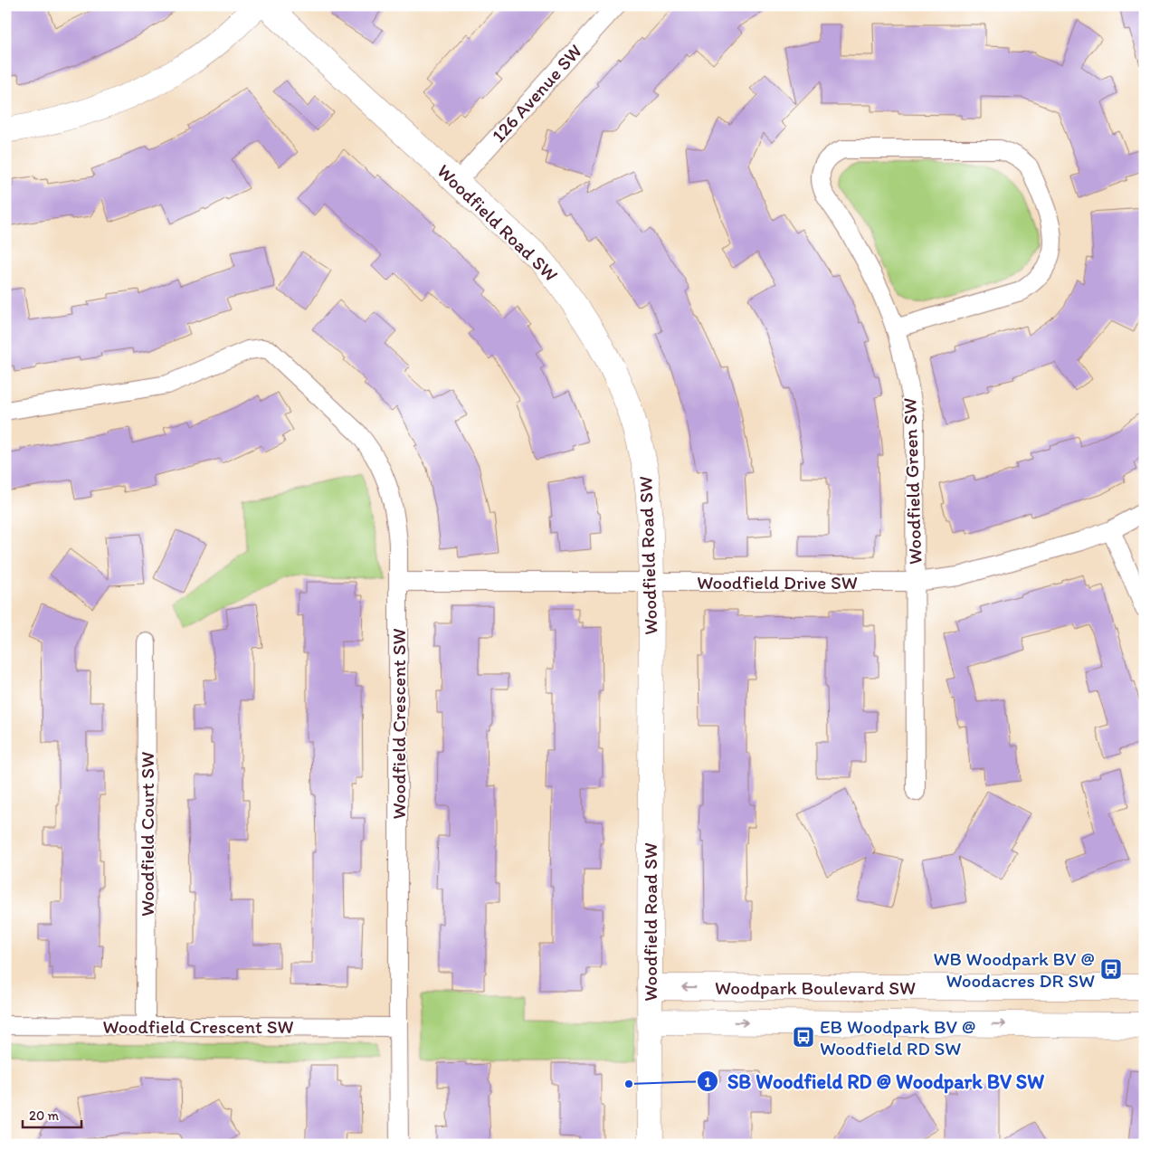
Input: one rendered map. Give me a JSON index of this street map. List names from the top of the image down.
{
  "streets": {
    "street": [
      "126 Avenue SW",
      "Woodfield Road SW",
      "Woodfield Green SW",
      "Woodfield Drive SW",
      "Woodfield Crescent SW",
      "Woodfield Court SW",
      "Woodpark Boulevard SW"
    ]
  },
  "crossings": [
    ["126 Avenue SW", "Woodfield Road SW"],
    ["Woodfield Road SW", "Woodfield Drive SW"],
    ["Woodfield Road SW", "Woodpark Boulevard SW"],
    ["Woodfield Green SW", "Woodfield Drive SW"],
    ["Woodfield Drive SW", "Woodfield Crescent SW"],
    ["Woodfield Crescent SW", "Woodfield Court SW"]
  ],
  "places": {
    "bus stop": ["WB Woodpark BV @ Woodacres DR SW", "EB Woodpark BV @ Woodfield RD SW"],
    "other": ["SB Woodfield RD @ Woodpark BV SW"]
  },
  "scale_bar": "20 m"
}
